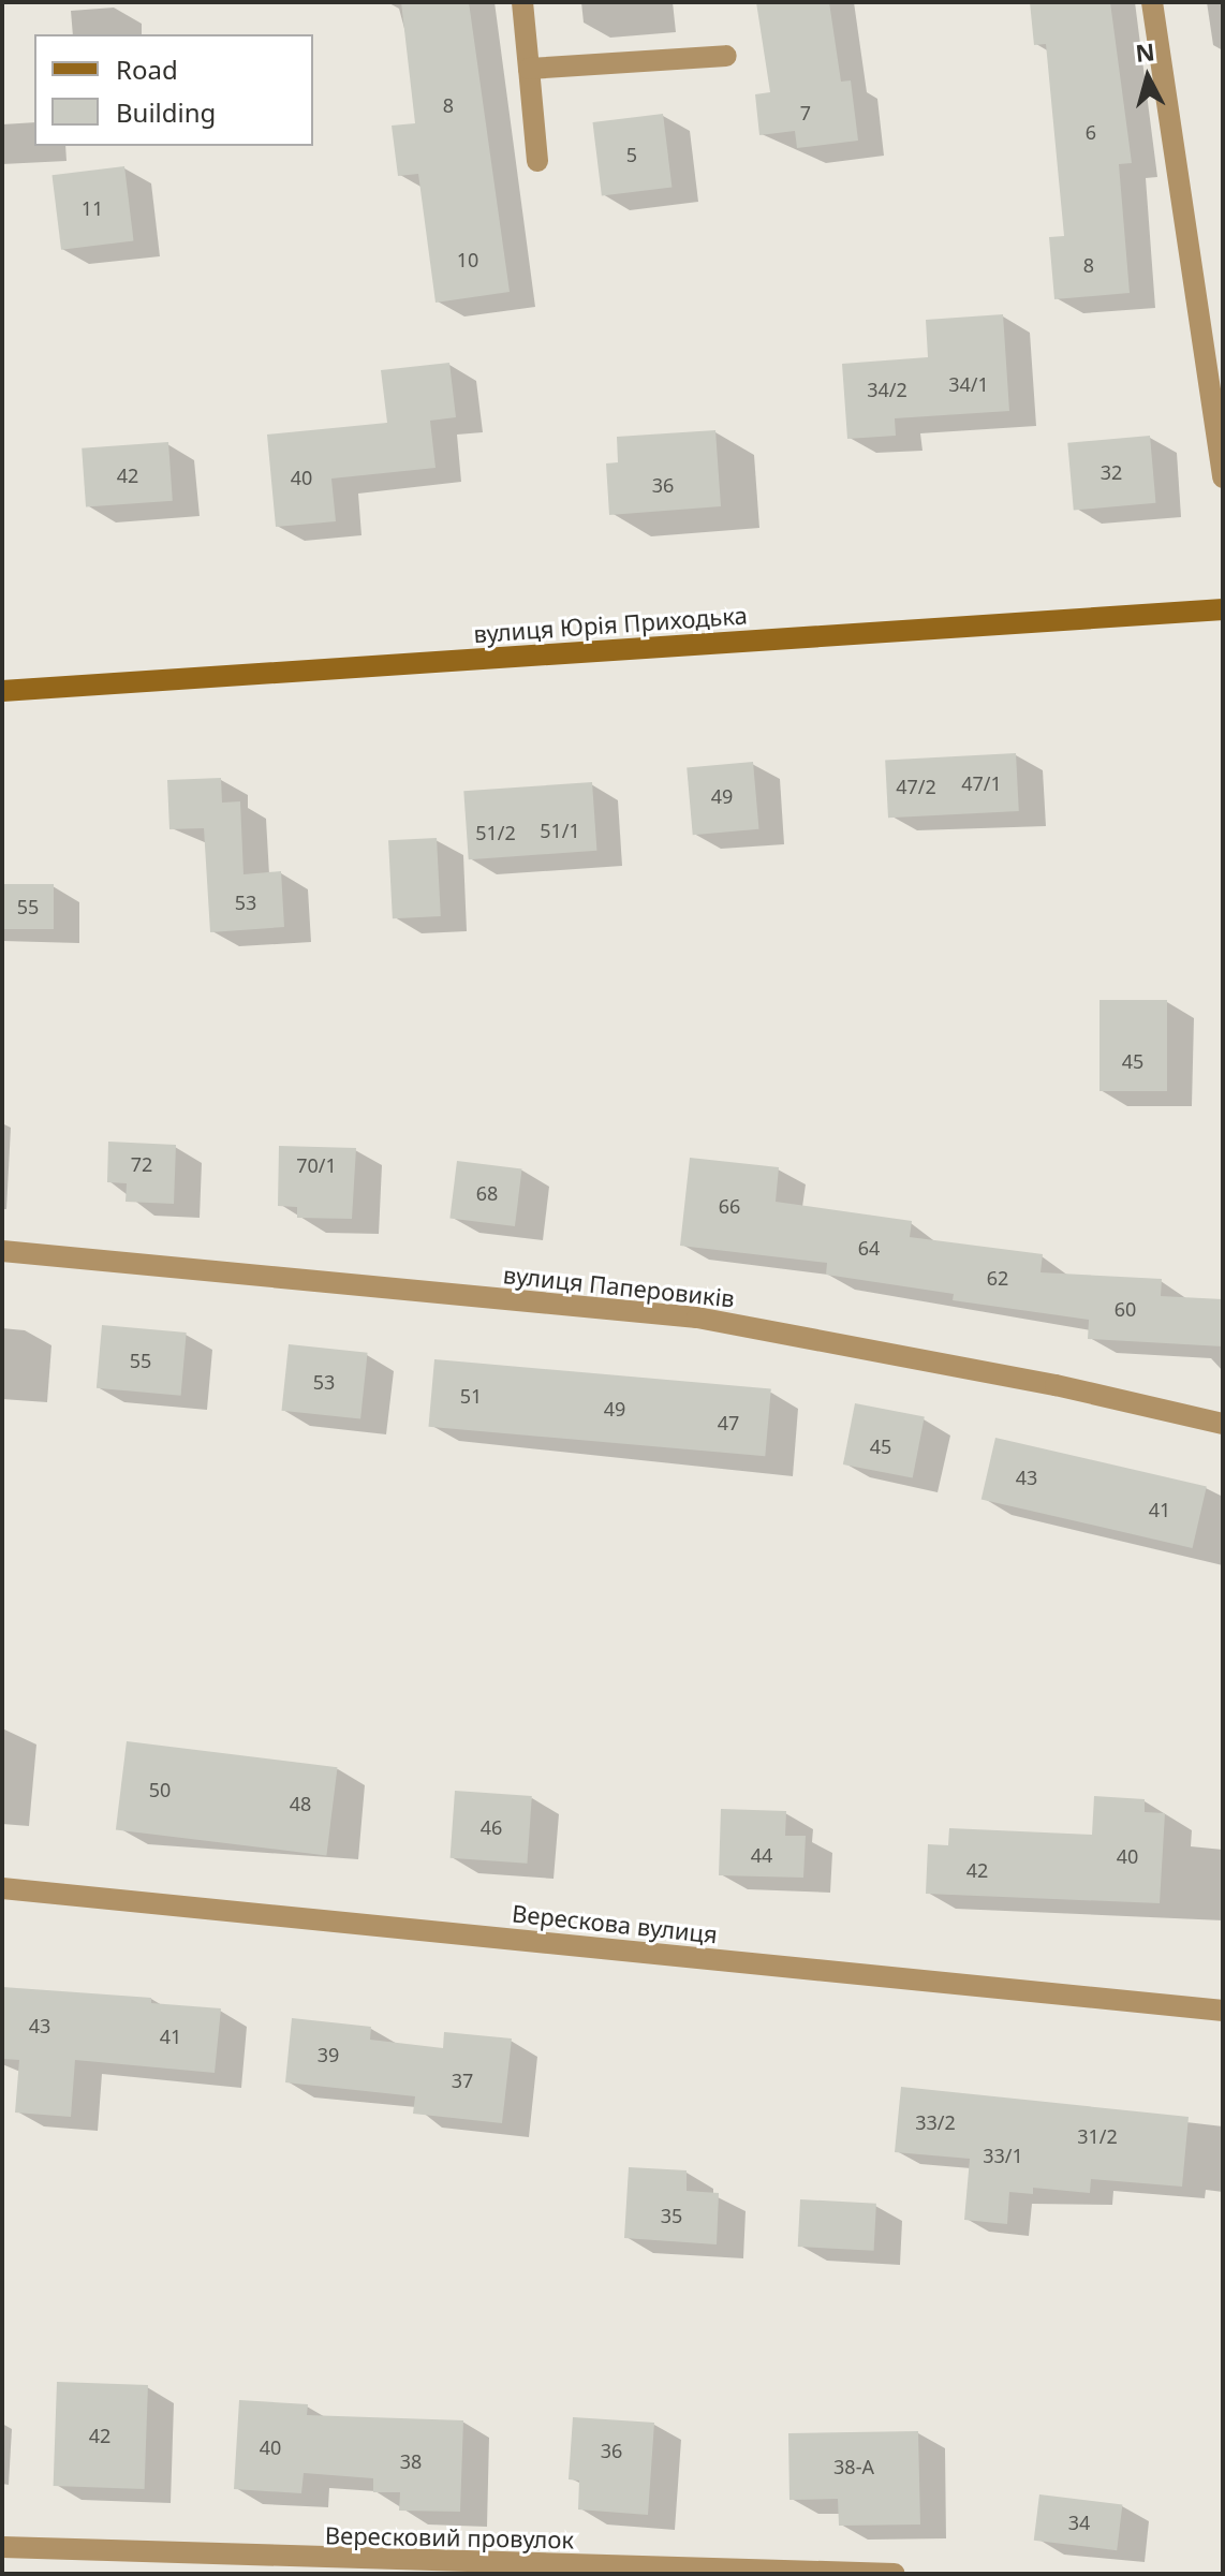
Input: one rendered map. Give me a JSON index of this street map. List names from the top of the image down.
{
  "streets": {
    "street": [
      "вулиця Юрія Приходька",
      "вулиця Паперовиків",
      "Верескова вулиця",
      "Вересковий провулок"
    ]
  },
  "house_numbers": [
    "8",
    "7",
    "6",
    "5",
    "11",
    "10",
    "8",
    "34/1",
    "34/2",
    "32",
    "42",
    "40",
    "36",
    "47/1",
    "47/2",
    "49",
    "51/1",
    "51/2",
    "53",
    "55",
    "45",
    "72",
    "70/1",
    "68",
    "66",
    "64",
    "62",
    "60",
    "55",
    "53",
    "51",
    "49",
    "47",
    "45",
    "43",
    "41",
    "50",
    "48",
    "46",
    "44",
    "40",
    "42",
    "43",
    "41",
    "39",
    "37",
    "33/2",
    "31/2",
    "33/1",
    "35",
    "42",
    "40",
    "36",
    "38",
    "38-А",
    "34"
  ],
  "legend": ["Road", "Building"],
  "north": "top"
}
